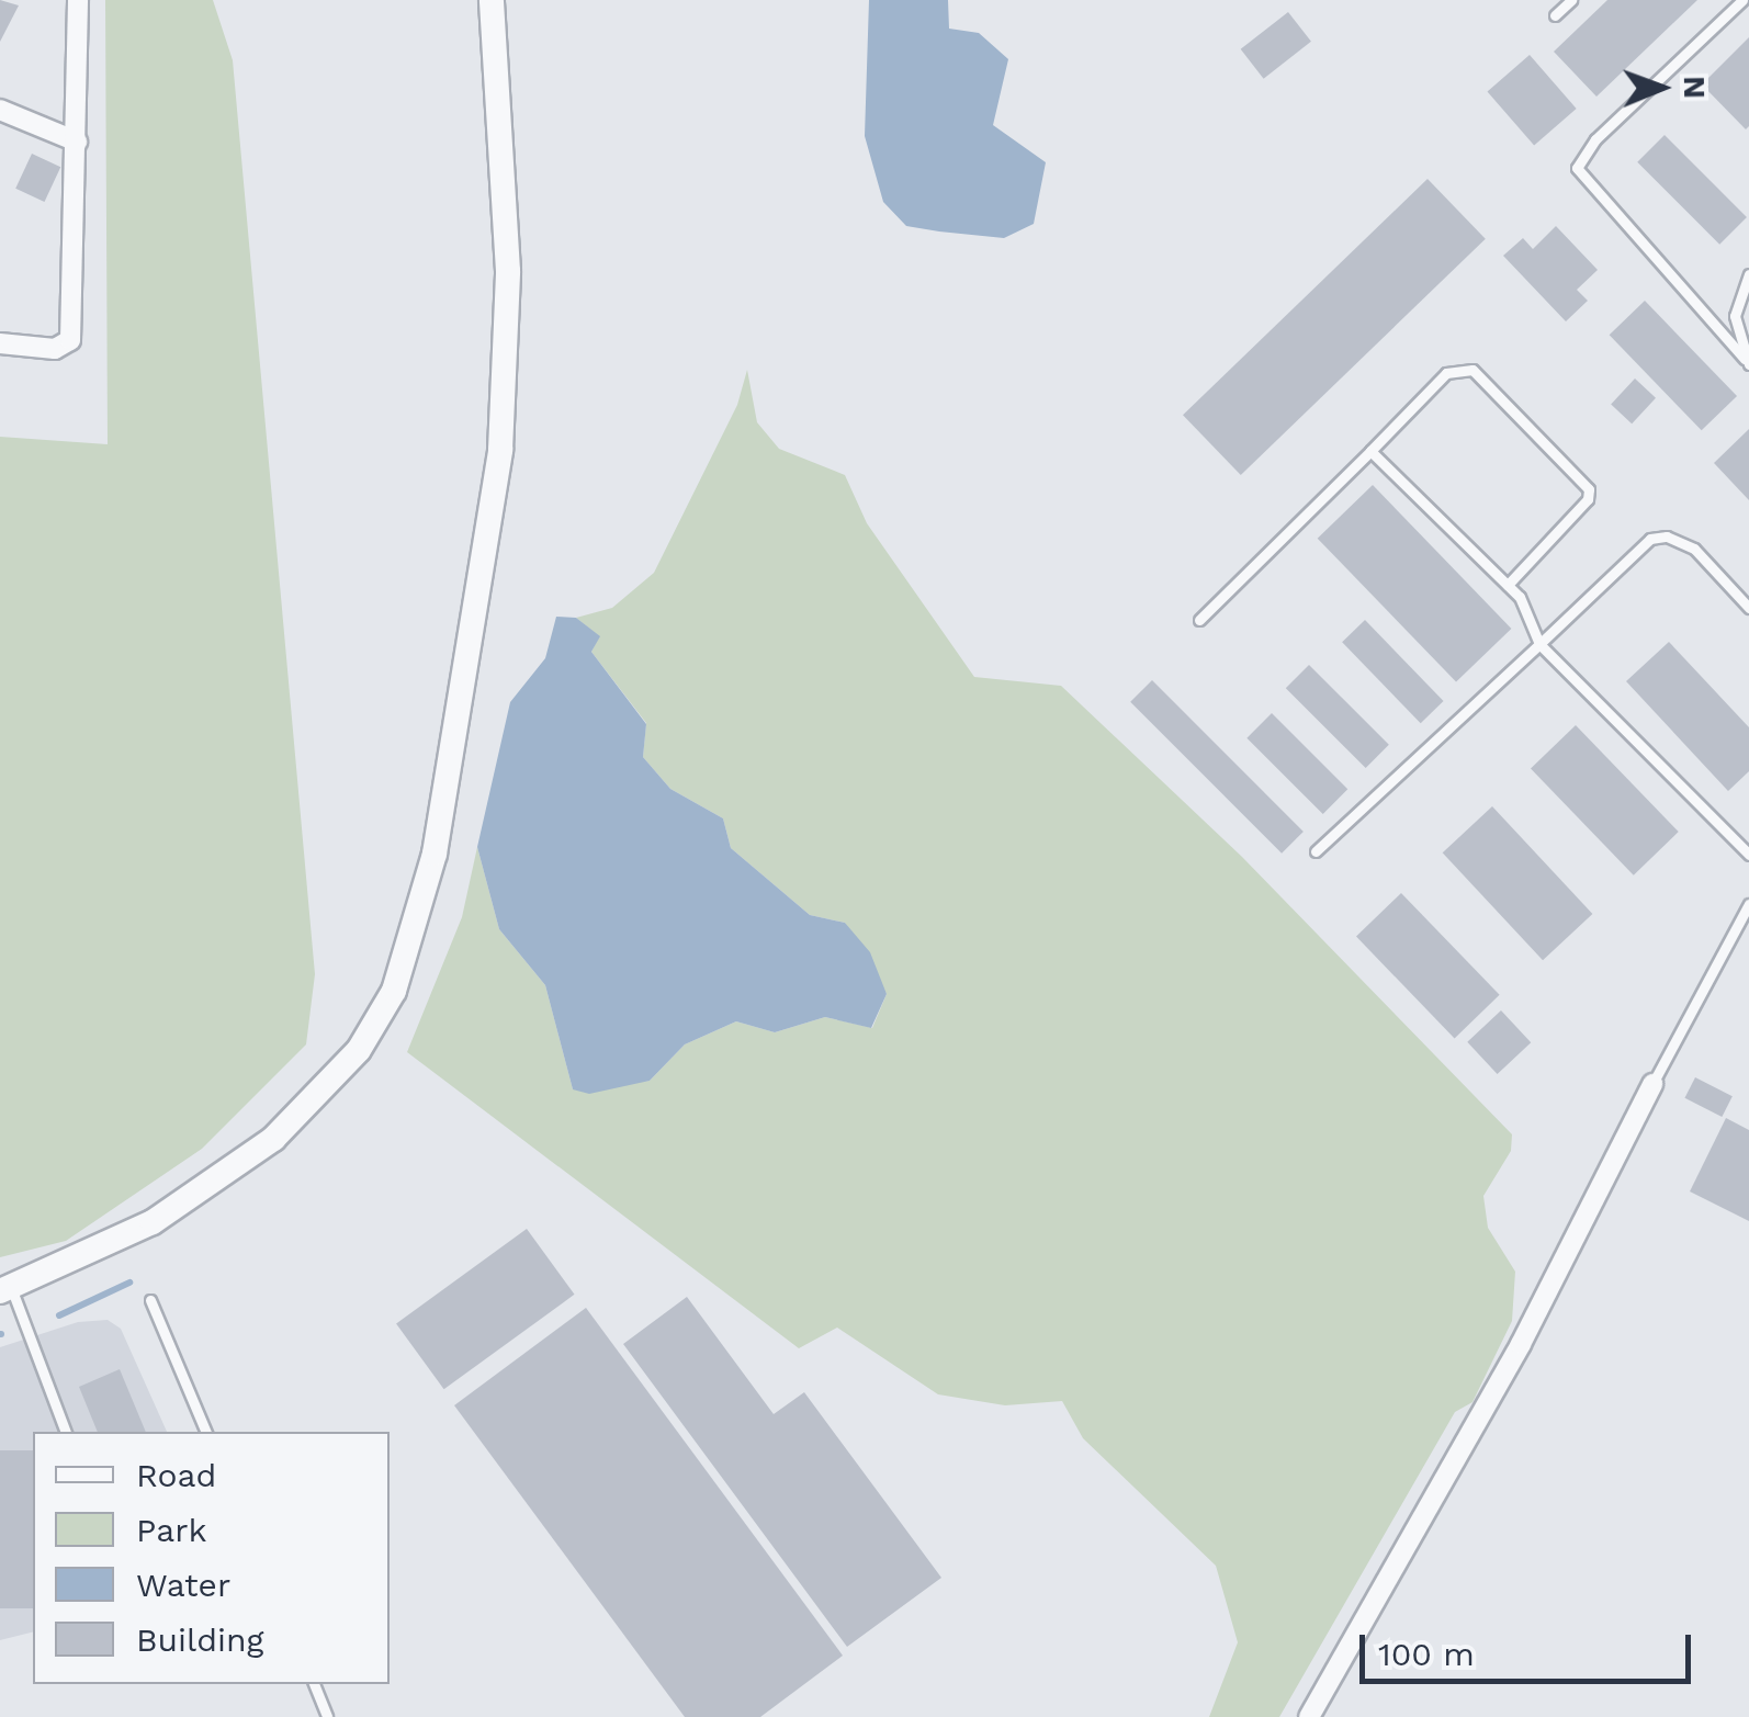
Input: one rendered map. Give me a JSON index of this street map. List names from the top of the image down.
{
  "legend": [
    "Road",
    "Park",
    "Water",
    "Building"
  ],
  "scale_bar": "100 m",
  "north": "right"
}
